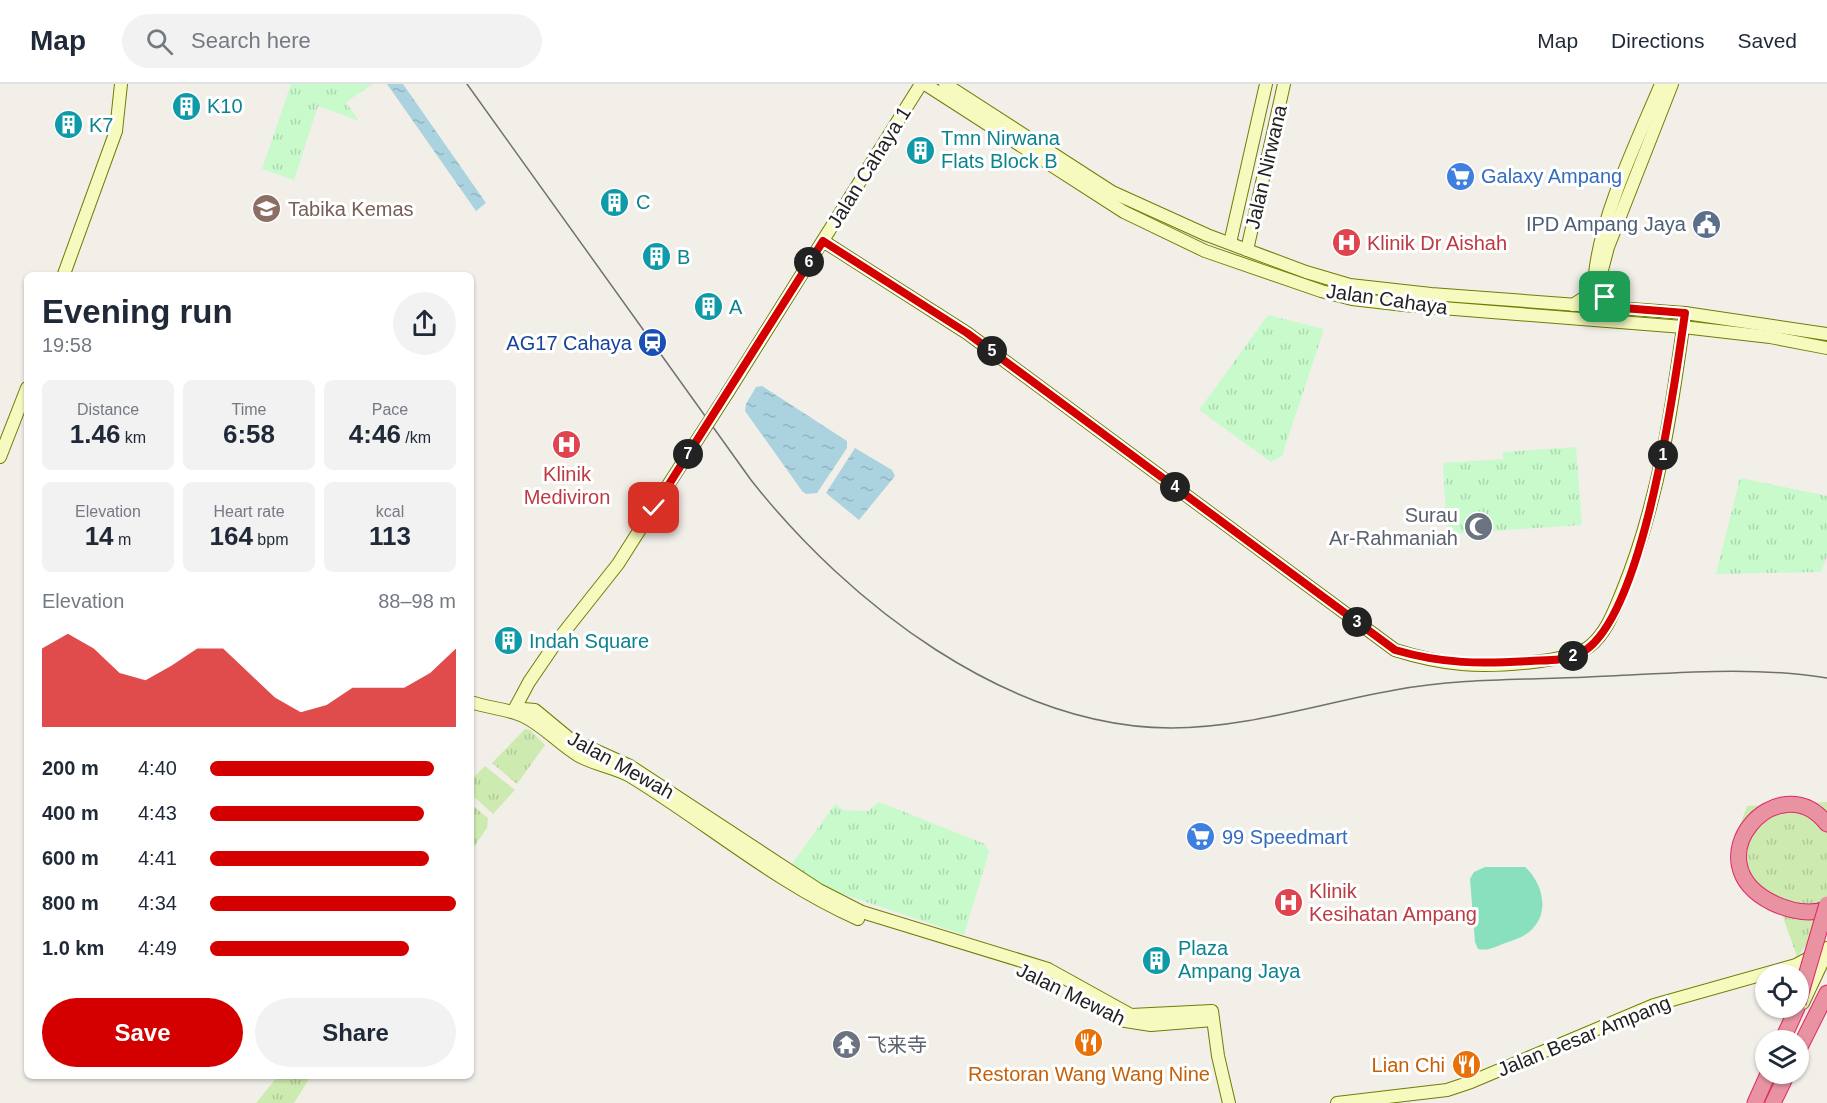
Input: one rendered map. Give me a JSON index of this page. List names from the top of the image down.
{
  "streets": {
    "street": [
      "Jalan Cahaya 1",
      "Jalan Nirwana",
      "Jalan Cahaya",
      "Jalan Mewah",
      "Jalan Besar Ampang"
    ]
  },
  "crossings": [
    ["Jalan Cahaya 1", "Jalan Cahaya"],
    ["Jalan Cahaya 1", "Jalan Mewah"],
    ["Jalan Nirwana", "Jalan Cahaya"]
  ],
  "places": {
    "building": [
      "K10",
      "K7",
      "Tmn Nirwana Flats Block B",
      "C",
      "B",
      "A",
      "Indah Square",
      "Plaza Ampang Jaya"
    ],
    "supermarket": ["Galaxy Ampang", "99 Speedmart"],
    "school or university": ["Tabika Kemas"],
    "public building": ["IPD Ampang Jaya"],
    "hospital": ["Klinik Dr Aishah", "Klinik Mediviron", "Klinik Kesihatan Ampang"],
    "station": ["AG17 Cahaya"],
    "mosque": ["Surau Ar-Rahmaniah"],
    "restaurant": ["Restoran Wang Wang Nine", "Lian Chi"],
    "temple": ["飞来寺"]
  },
  "page": {
    "header": "Map",
    "search": "Search here",
    "nav": ["Map", "Directions", "Saved"],
    "pins": [
      "6",
      "5",
      "7",
      "1",
      "4",
      "3",
      "2"
    ],
    "heading": ["Evening run", "19:58"],
    "stats": [
      ["Distance", "1.46 km"],
      ["Time", "6:58"],
      ["Pace", "4:46 /km"],
      ["Elevation", "14 m"],
      ["Heart rate", "164 bpm"],
      ["kcal", "113"]
    ],
    "chart": ["Elevation", "88–98 m"],
    "list": [
      {
        "name": "200 m",
        "note": "4:40"
      },
      {
        "name": "400 m",
        "note": "4:43"
      },
      {
        "name": "600 m",
        "note": "4:41"
      },
      {
        "name": "800 m",
        "note": "4:34"
      },
      {
        "name": "1.0 km",
        "note": "4:49"
      }
    ],
    "buttons": ["Save", "Share"]
  }
}
